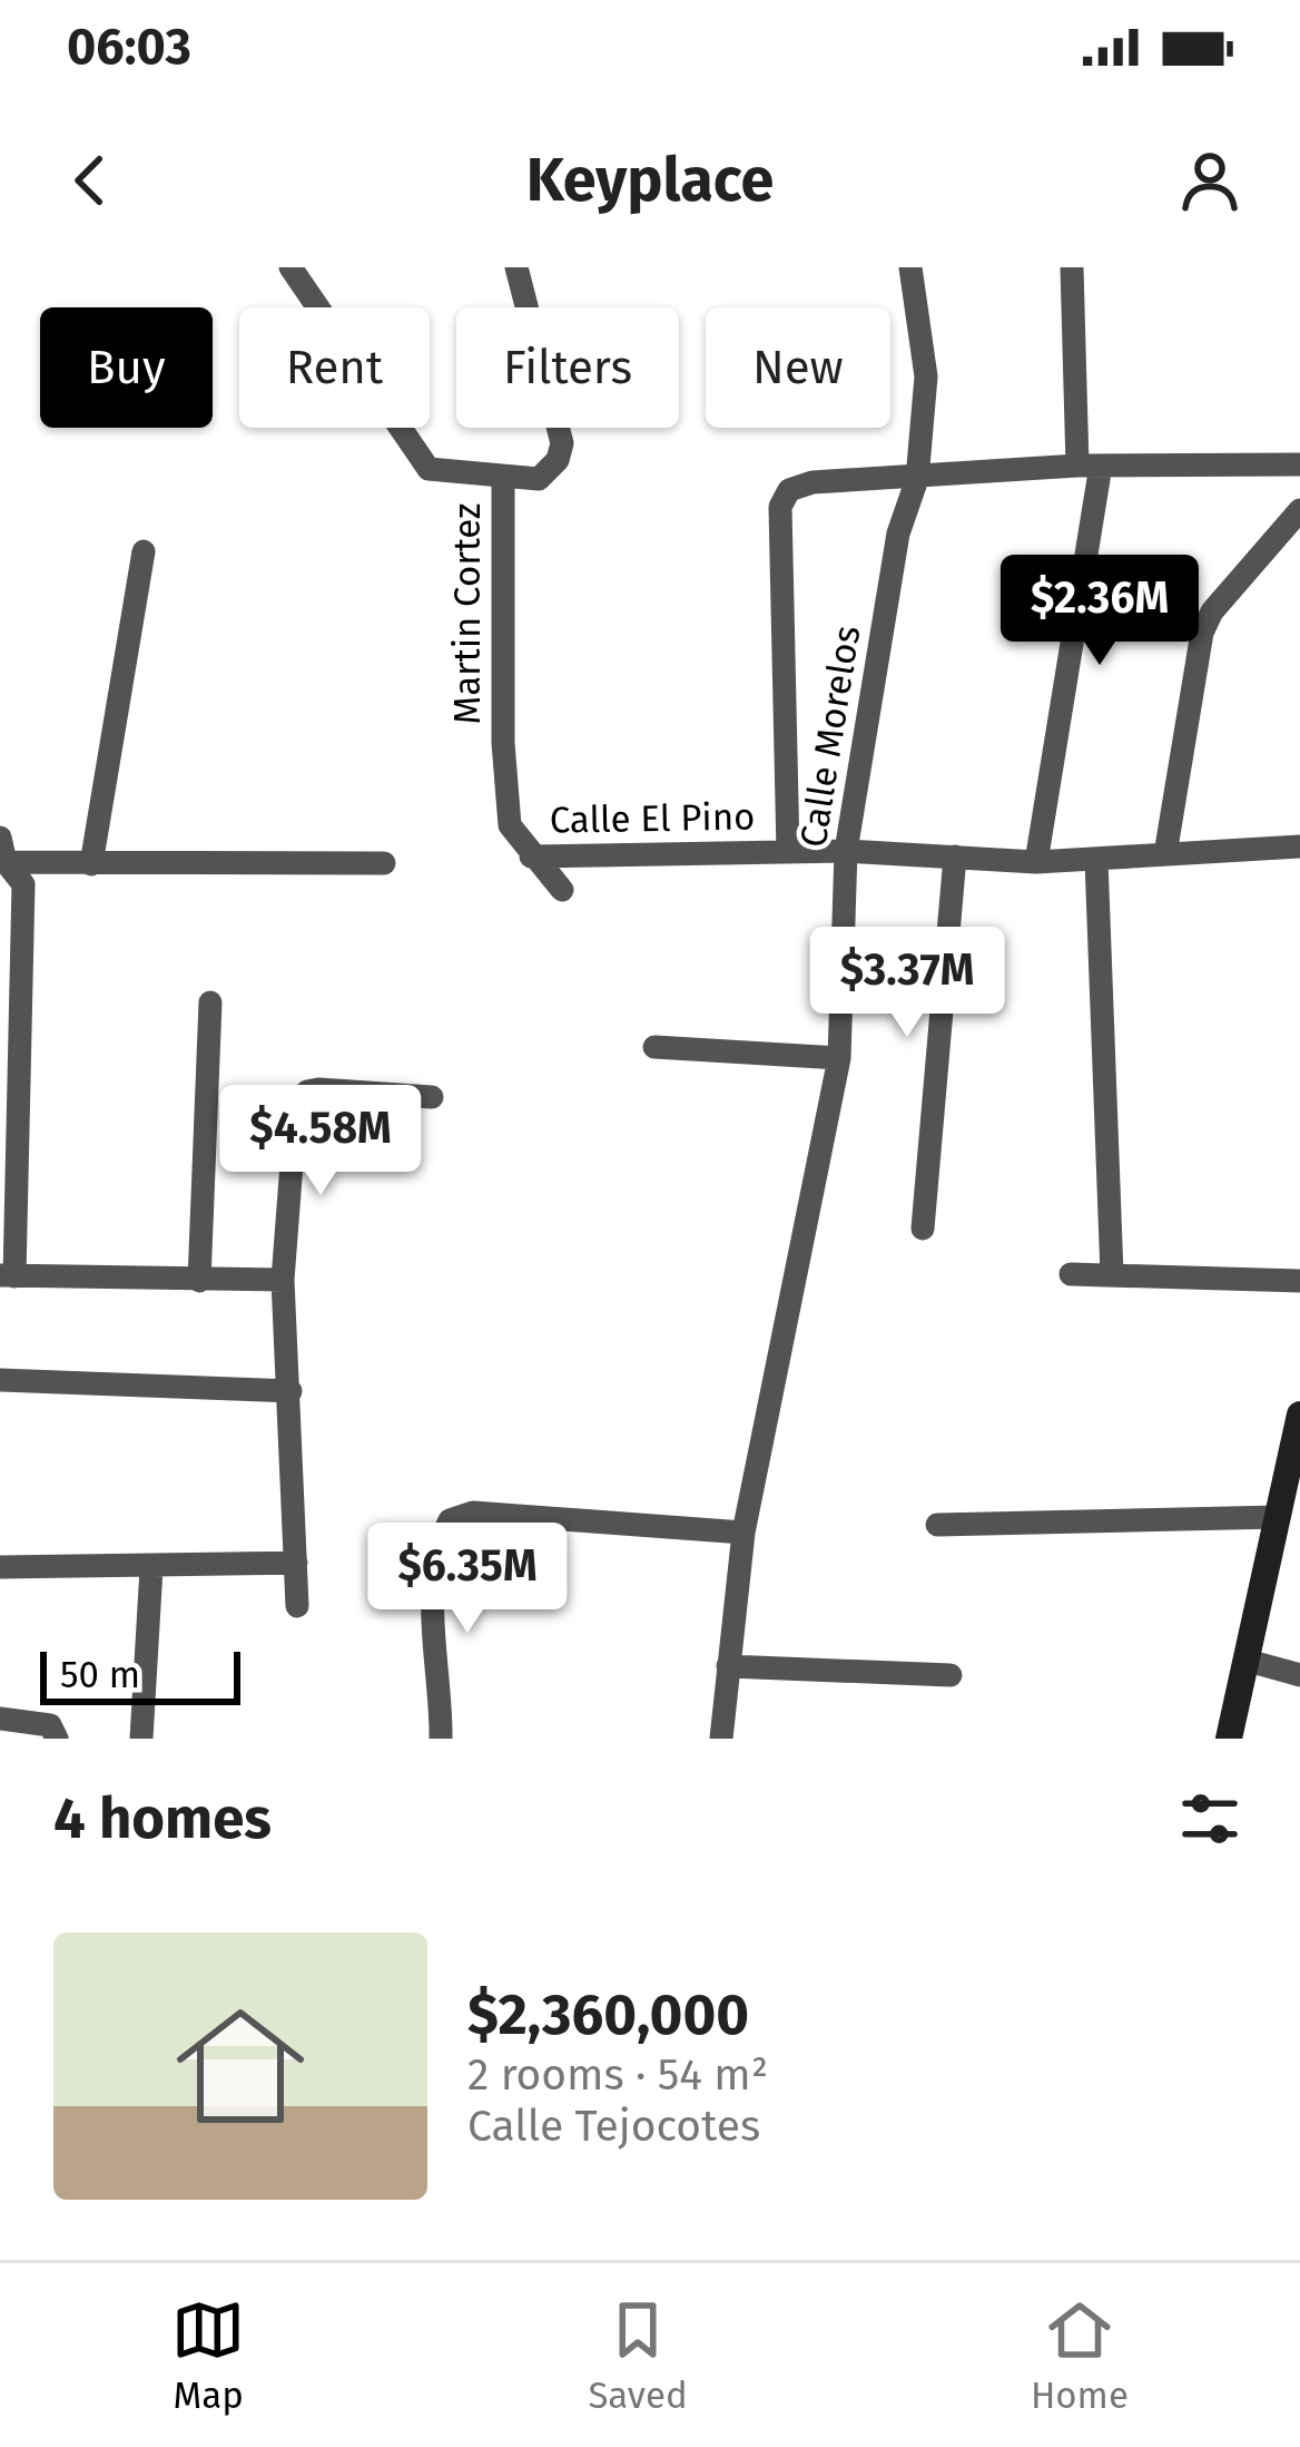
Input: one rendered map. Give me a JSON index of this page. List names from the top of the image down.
{
  "streets": {
    "street": ["Martin Cortez", "Calle Morelos", "Calle El Pino"]
  },
  "crossings": [
    ["Martin Cortez", "Calle El Pino"],
    ["Calle Morelos", "Calle El Pino"]
  ],
  "scale_bar": "50 m",
  "page": {
    "status": "06:03",
    "header": "Keyplace",
    "chip": [
      "Buy",
      "Rent",
      "Filters",
      "New"
    ],
    "price": [
      "$2.36M",
      "$3.37M",
      "$4.58M",
      "$6.35M"
    ],
    "scale": "50 m",
    "heading": "4 homes",
    "list": [
      {
        "name": "$2,360,000",
        "note": "2 rooms · 54 m² · Calle Tejocotes"
      }
    ],
    "tabs": ["Map", "Saved", "Home"]
  }
}
